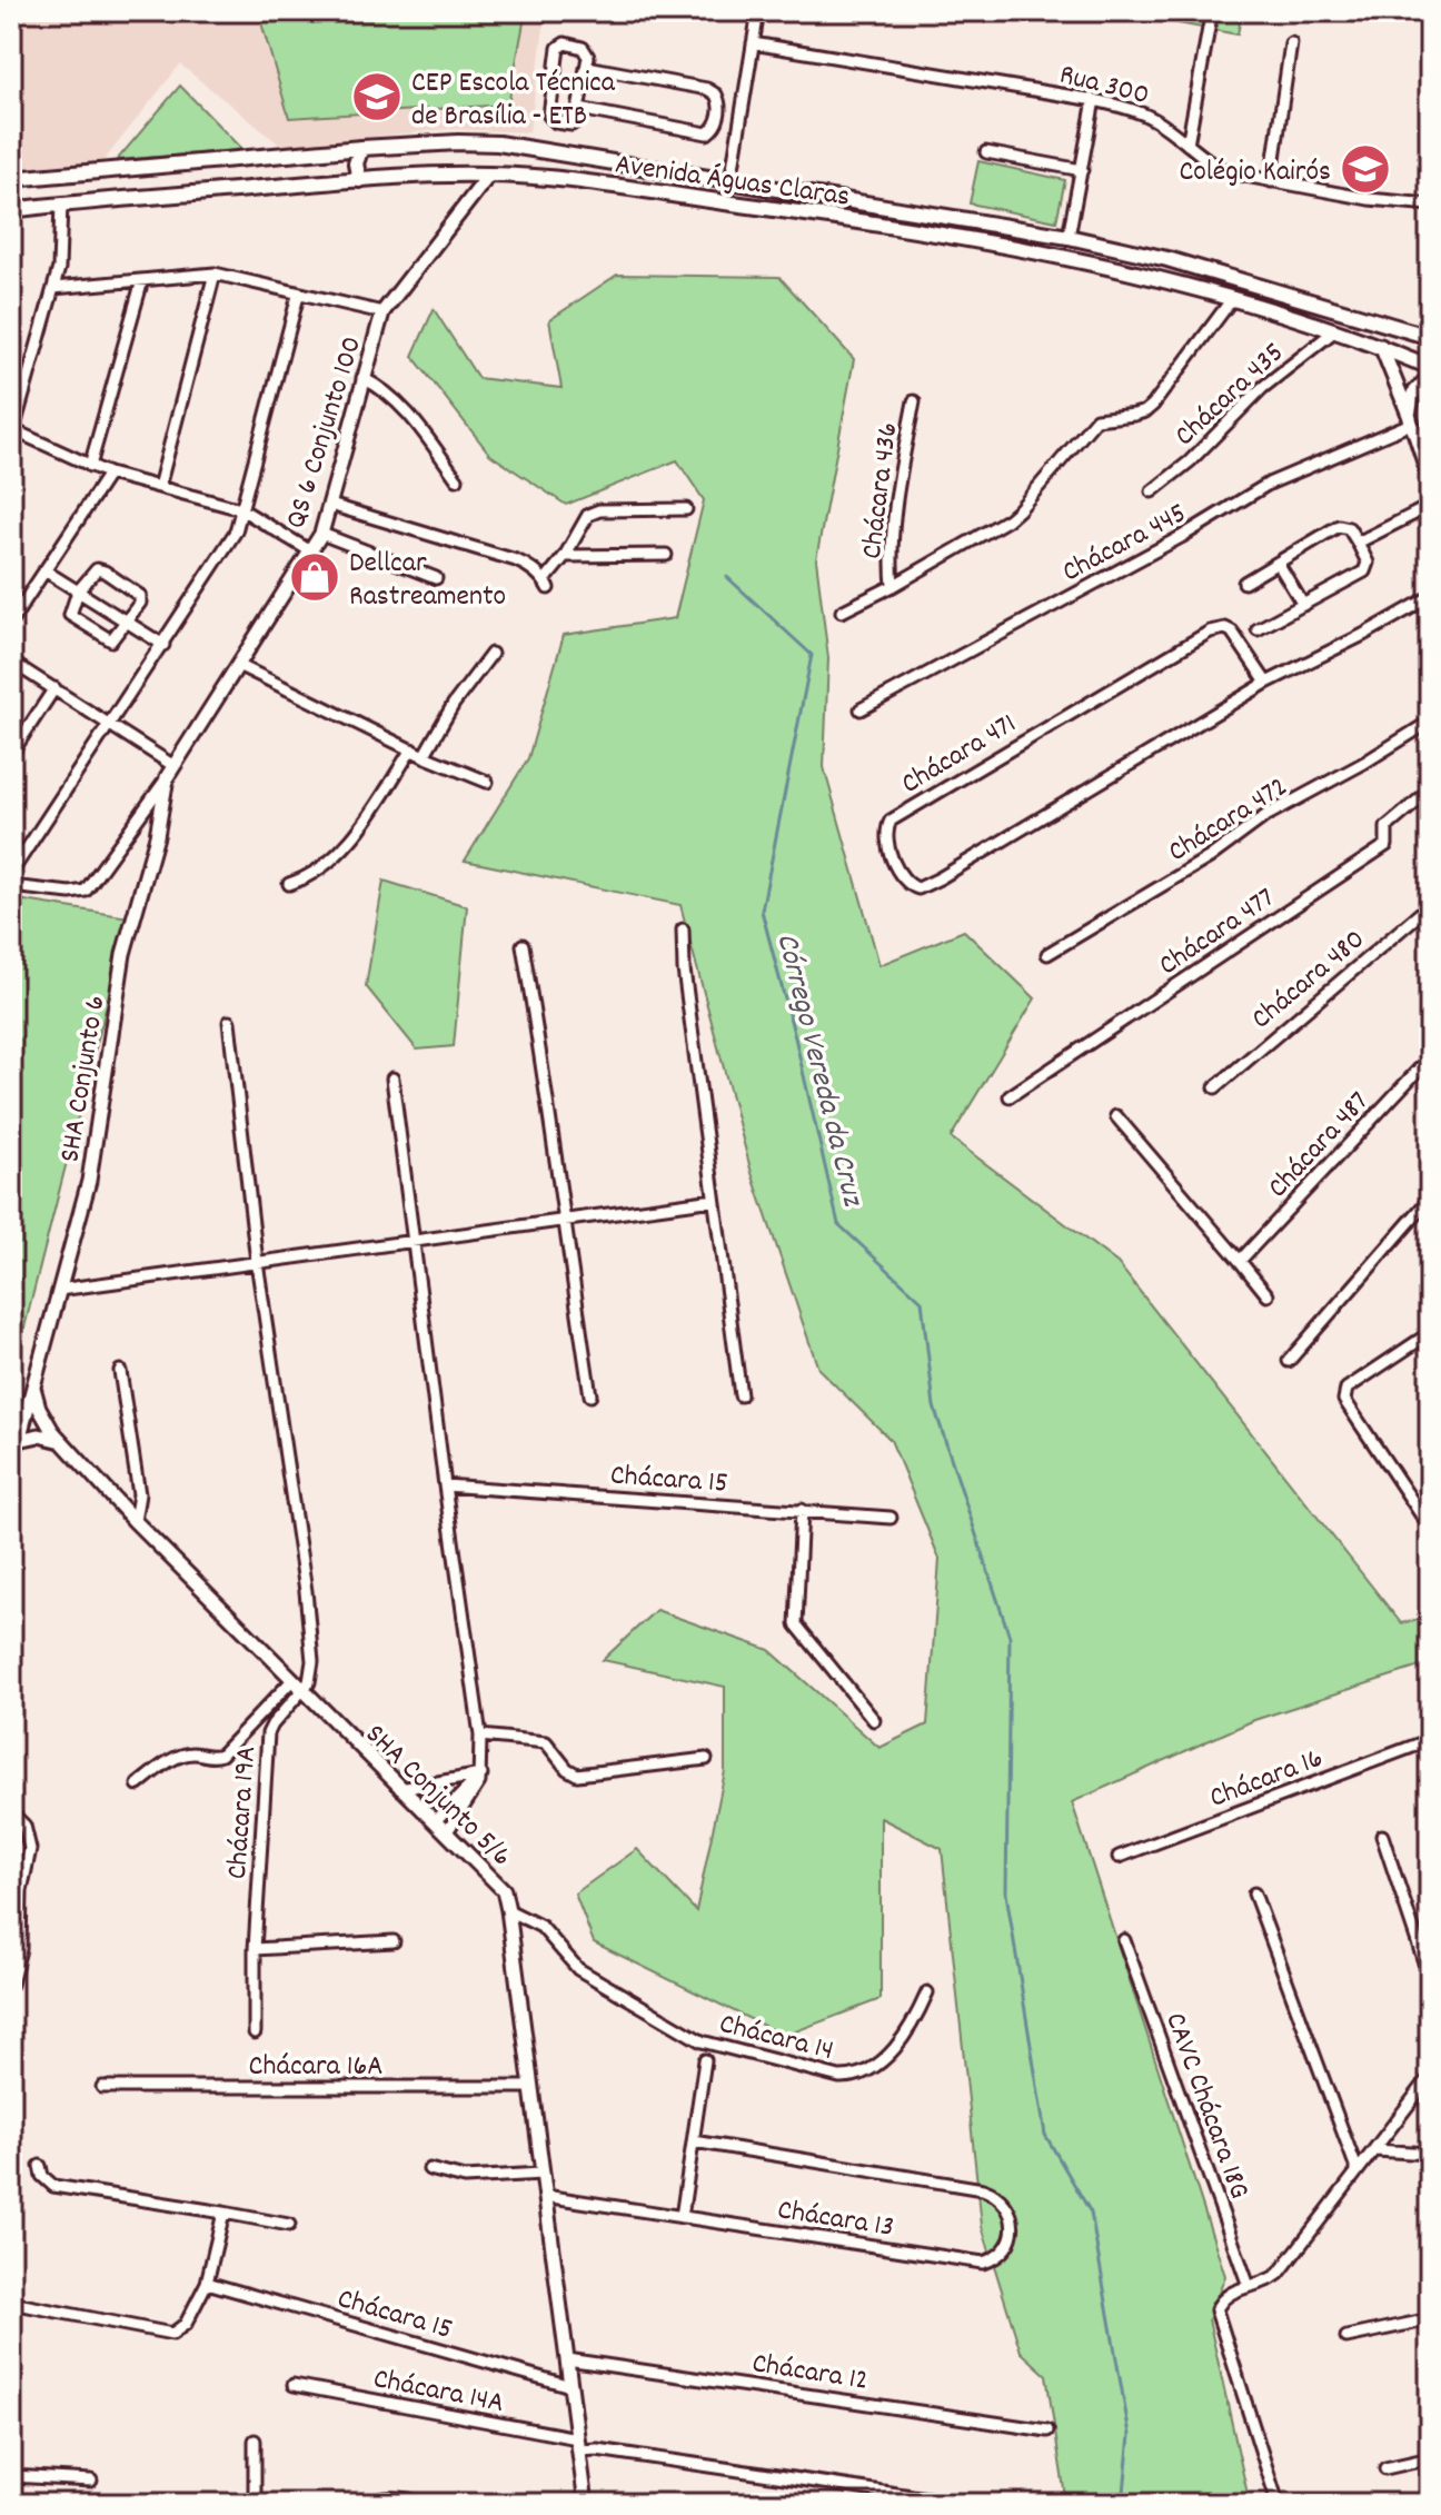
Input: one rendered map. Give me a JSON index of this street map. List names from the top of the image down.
{
  "streets": {
    "main road": ["Avenida Águas Claras"],
    "street": [
      "Rua 300",
      "Chácara 435",
      "QS 6 Conjunto 100",
      "Chácara 436",
      "Chácara 445",
      "Chácara 471",
      "Chácara 472",
      "Chácara 477",
      "Chácara 480",
      "SHA Conjunto 6",
      "Chácara 487",
      "Chácara 15",
      "Chácara 16",
      "SHA Conjunto 5/6",
      "Chácara 19A",
      "Chácara 14",
      "Chácara 16A",
      "CAVC Chácara 18G",
      "Chácara 13",
      "Chácara 12",
      "Chácara 14A"
    ]
  },
  "crossings": [
    ["Avenida Águas Claras", "Chácara 435"],
    ["Avenida Águas Claras", "QS 6 Conjunto 100"],
    ["Avenida Águas Claras", "Chácara 436"],
    ["QS 6 Conjunto 100", "SHA Conjunto 6"],
    ["SHA Conjunto 6", "SHA Conjunto 5/6"],
    ["Chácara 15", "SHA Conjunto 5/6"],
    ["SHA Conjunto 5/6", "Chácara 19A"],
    ["SHA Conjunto 5/6", "Chácara 14"],
    ["SHA Conjunto 5/6", "Chácara 16A"],
    ["SHA Conjunto 5/6", "Chácara 13"],
    ["SHA Conjunto 5/6", "Chácara 12"],
    ["SHA Conjunto 5/6", "Chácara 14A"]
  ],
  "water": ["Córrego Vereda da Cruz"],
  "places": {
    "school or university": ["CEP Escola Técnica de Brasília - ETB", "Colégio Kairós"],
    "shop": ["Dellcar Rastreamento"]
  }
}
